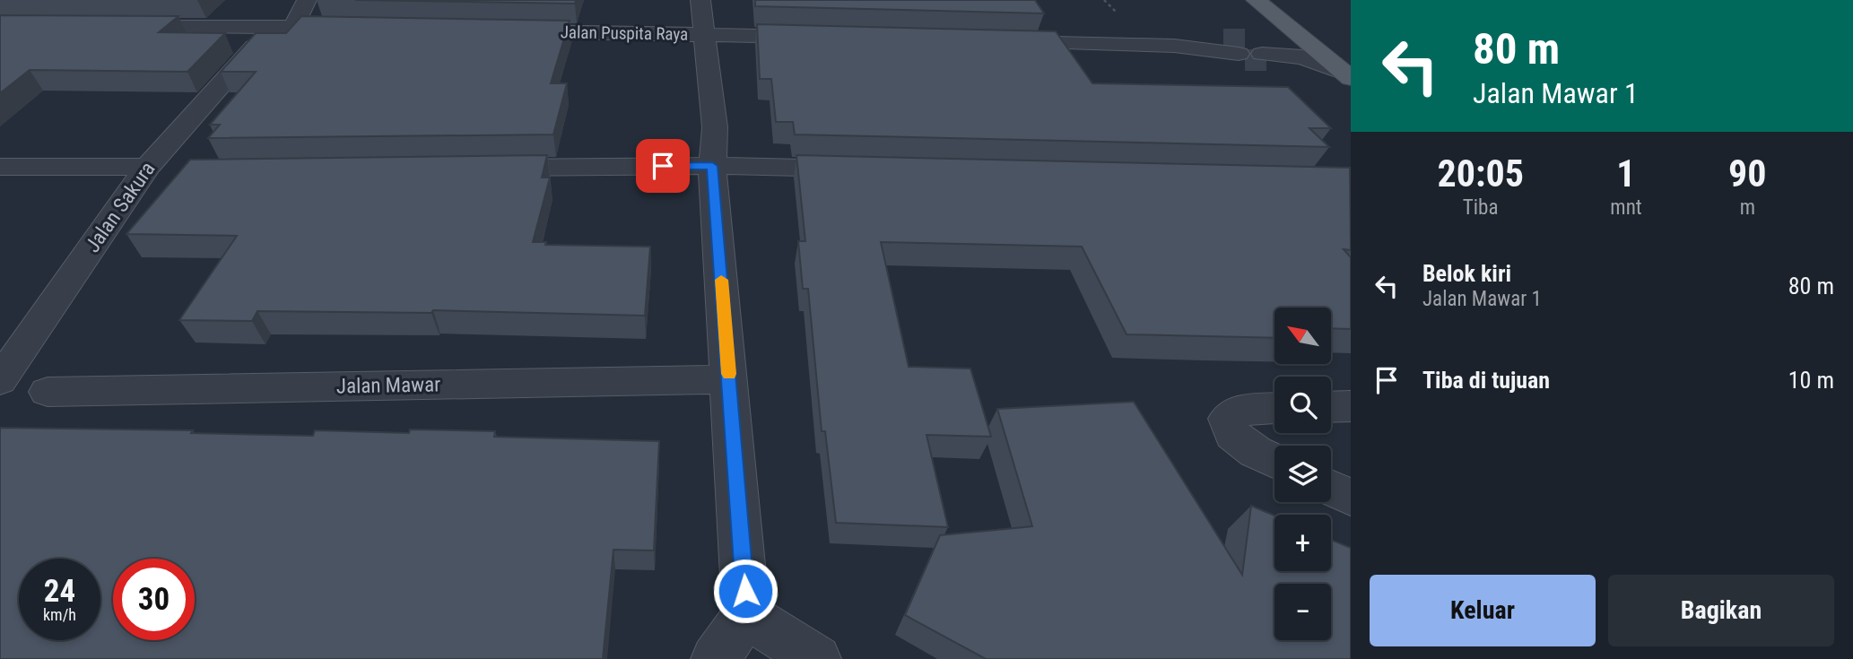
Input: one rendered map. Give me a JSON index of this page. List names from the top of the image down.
{
  "streets": {
    "street": ["Jalan Puspita Raya", "Jalan Sakura", "Jalan Mawar"]
  },
  "north": "top left",
  "page": {
    "turn": ["80 m", "Jalan Mawar 1"],
    "eta": [
      "20:05",
      "Tiba",
      "1",
      "mnt",
      "90",
      "m"
    ],
    "list": [
      {
        "name": "Belok kiri",
        "note": "Jalan Mawar 1",
        "value": "80 m"
      },
      {
        "name": "Tiba di tujuan",
        "value": "10 m"
      }
    ],
    "map_buttons": ["+", "−"],
    "speed": "24 km/h",
    "limit": "30",
    "buttons": ["Keluar", "Bagikan"]
  }
}
